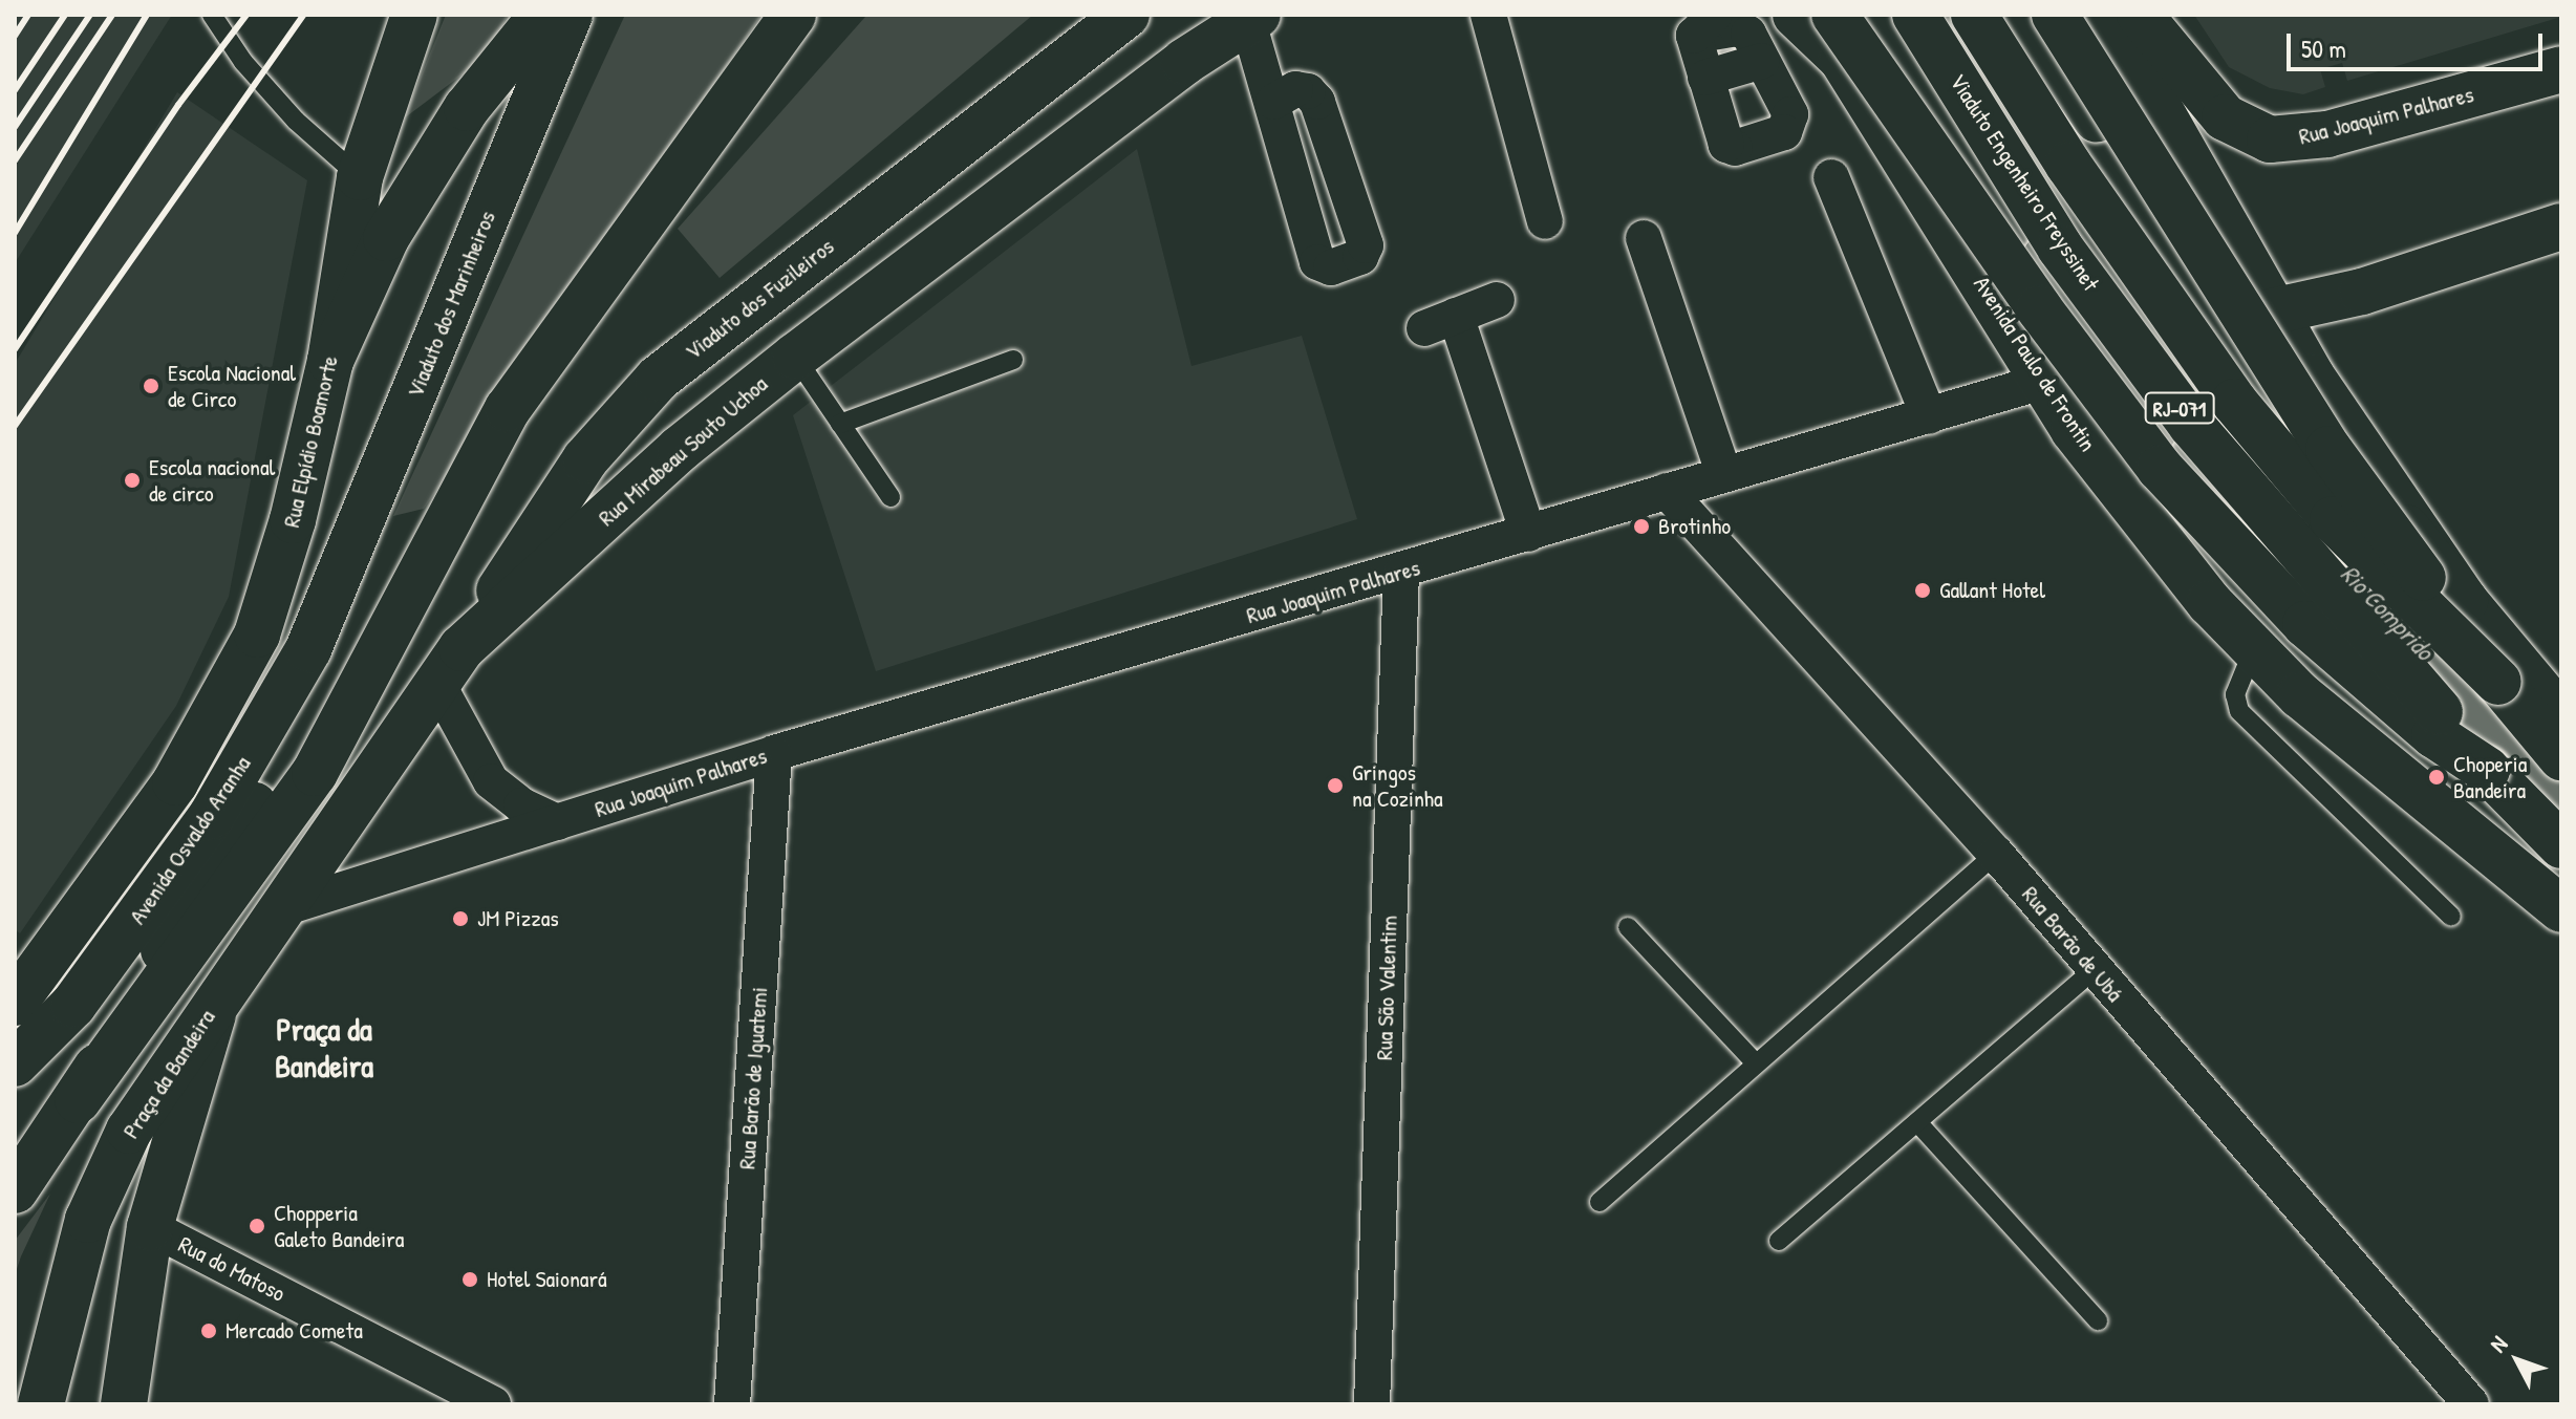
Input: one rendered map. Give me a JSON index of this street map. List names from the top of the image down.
{
  "streets": {
    "main road": [
      "Rua Joaquim Palhares",
      "Viaduto Engenheiro Freyssinet",
      "Viaduto dos Fuzileiros",
      "Viaduto dos Marinheiros",
      "Avenida Paulo de Frontin",
      "RJ-071",
      "Rua Elpídio Boamorte",
      "Rua Mirabeau Souto Uchoa",
      "Avenida Osvaldo Aranha",
      "Praça da Bandeira"
    ],
    "street": [
      "Rua Barão de Ubá",
      "Rua São Valentim",
      "Rua Barão de Iguatemi",
      "Rua do Matoso"
    ]
  },
  "crossings": [
    ["Rua Joaquim Palhares", "Avenida Paulo de Frontin"],
    ["Rua Joaquim Palhares", "Rua Mirabeau Souto Uchoa"],
    ["Rua Joaquim Palhares", "Rua Barão de Ubá"],
    ["Rua Joaquim Palhares", "Rua São Valentim"],
    ["Rua Joaquim Palhares", "Rua Barão de Iguatemi"],
    ["Viaduto dos Fuzileiros", "Rua Mirabeau Souto Uchoa"],
    ["Viaduto dos Marinheiros", "Avenida Osvaldo Aranha"],
    ["Rua Mirabeau Souto Uchoa", "Praça da Bandeira"],
    ["Praça da Bandeira", "Rua do Matoso"]
  ],
  "districts": ["Praça da Bandeira"],
  "water": ["Rio Comprido"],
  "places": [
    "Escola Nacional de Circo",
    "Escola nacional de circo",
    "Brotinho",
    "Gallant Hotel",
    "Choperia Bandeira",
    "Gringos na Cozinha",
    "JM Pizzas",
    "Chopperia Galeto Bandeira",
    "Hotel Saionará",
    "Mercado Cometa"
  ],
  "scale_bar": "50 m",
  "north": "top left"
}
